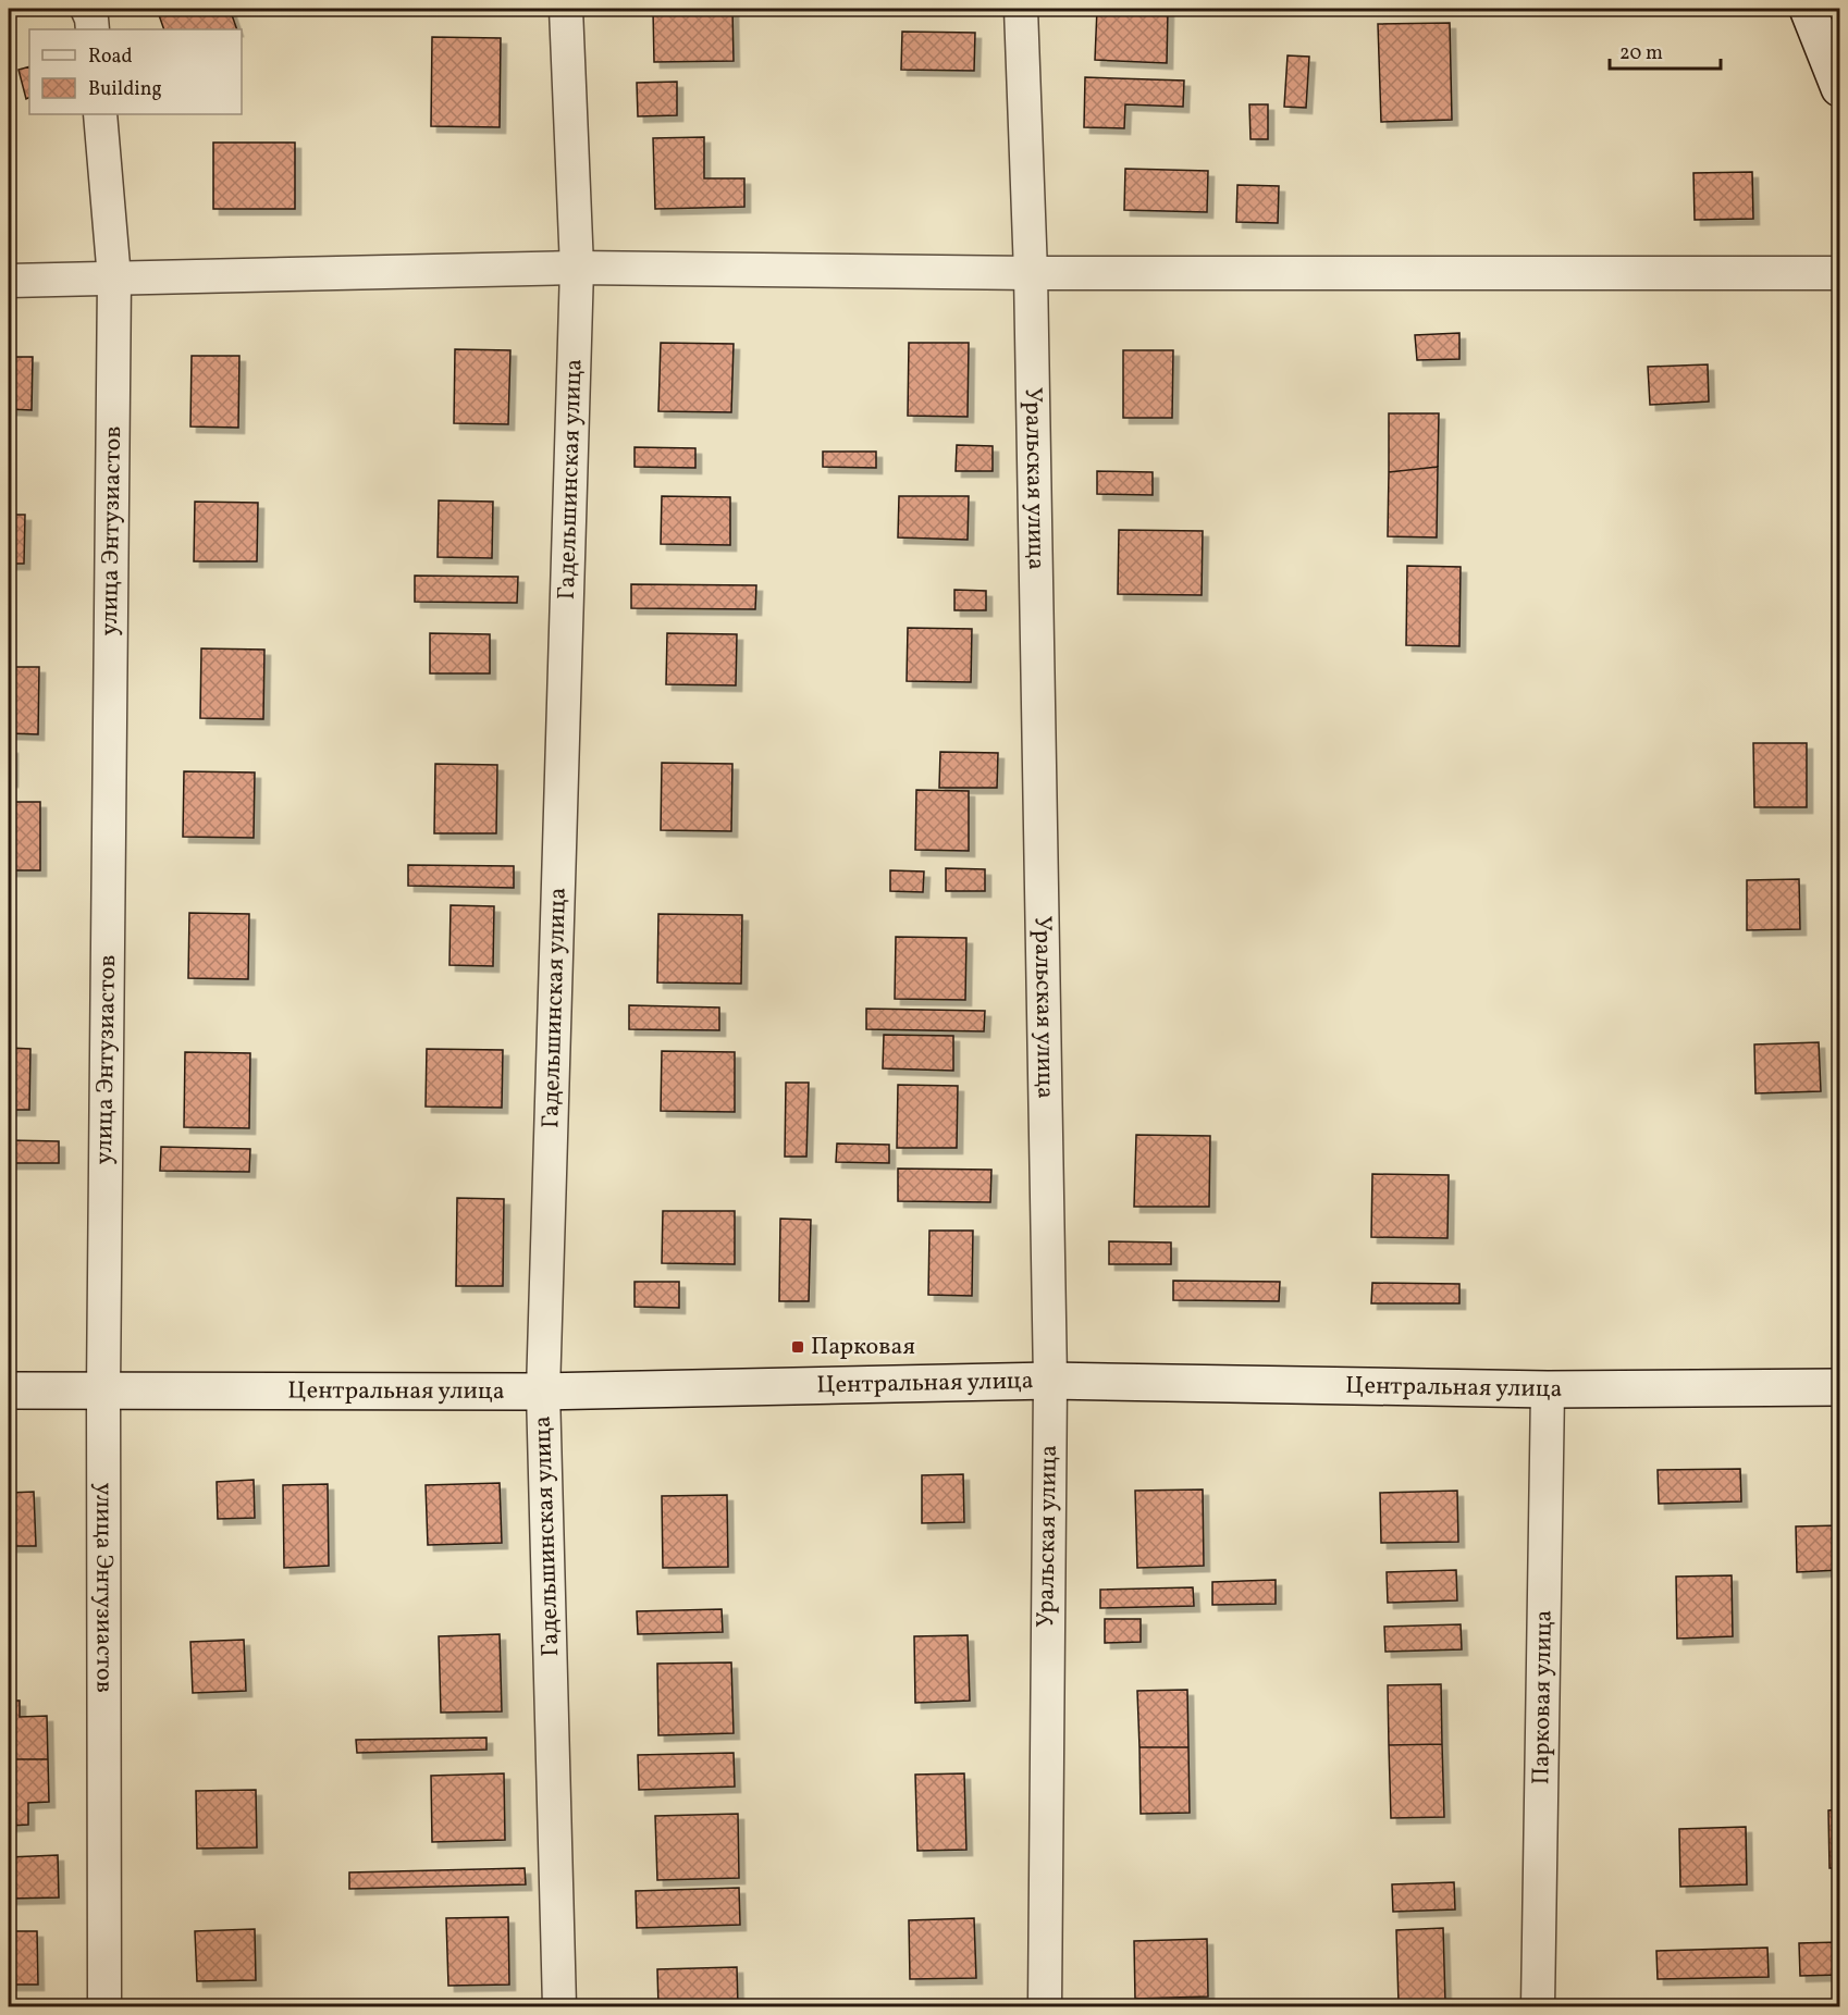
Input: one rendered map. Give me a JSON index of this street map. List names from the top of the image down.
{
  "streets": {
    "street": [
      "Гадельшинская улица",
      "Уральская улица",
      "улица Энтузиастов",
      "Центральная улица",
      "Парковая улица"
    ]
  },
  "crossings": [
    ["Гадельшинская улица", "Центральная улица"],
    ["Уральская улица", "Центральная улица"],
    ["улица Энтузиастов", "Центральная улица"],
    ["Центральная улица", "Парковая улица"]
  ],
  "places": {
    "transit": ["Парковая"]
  },
  "legend": ["Road", "Building"],
  "scale_bar": "20 m"
}
